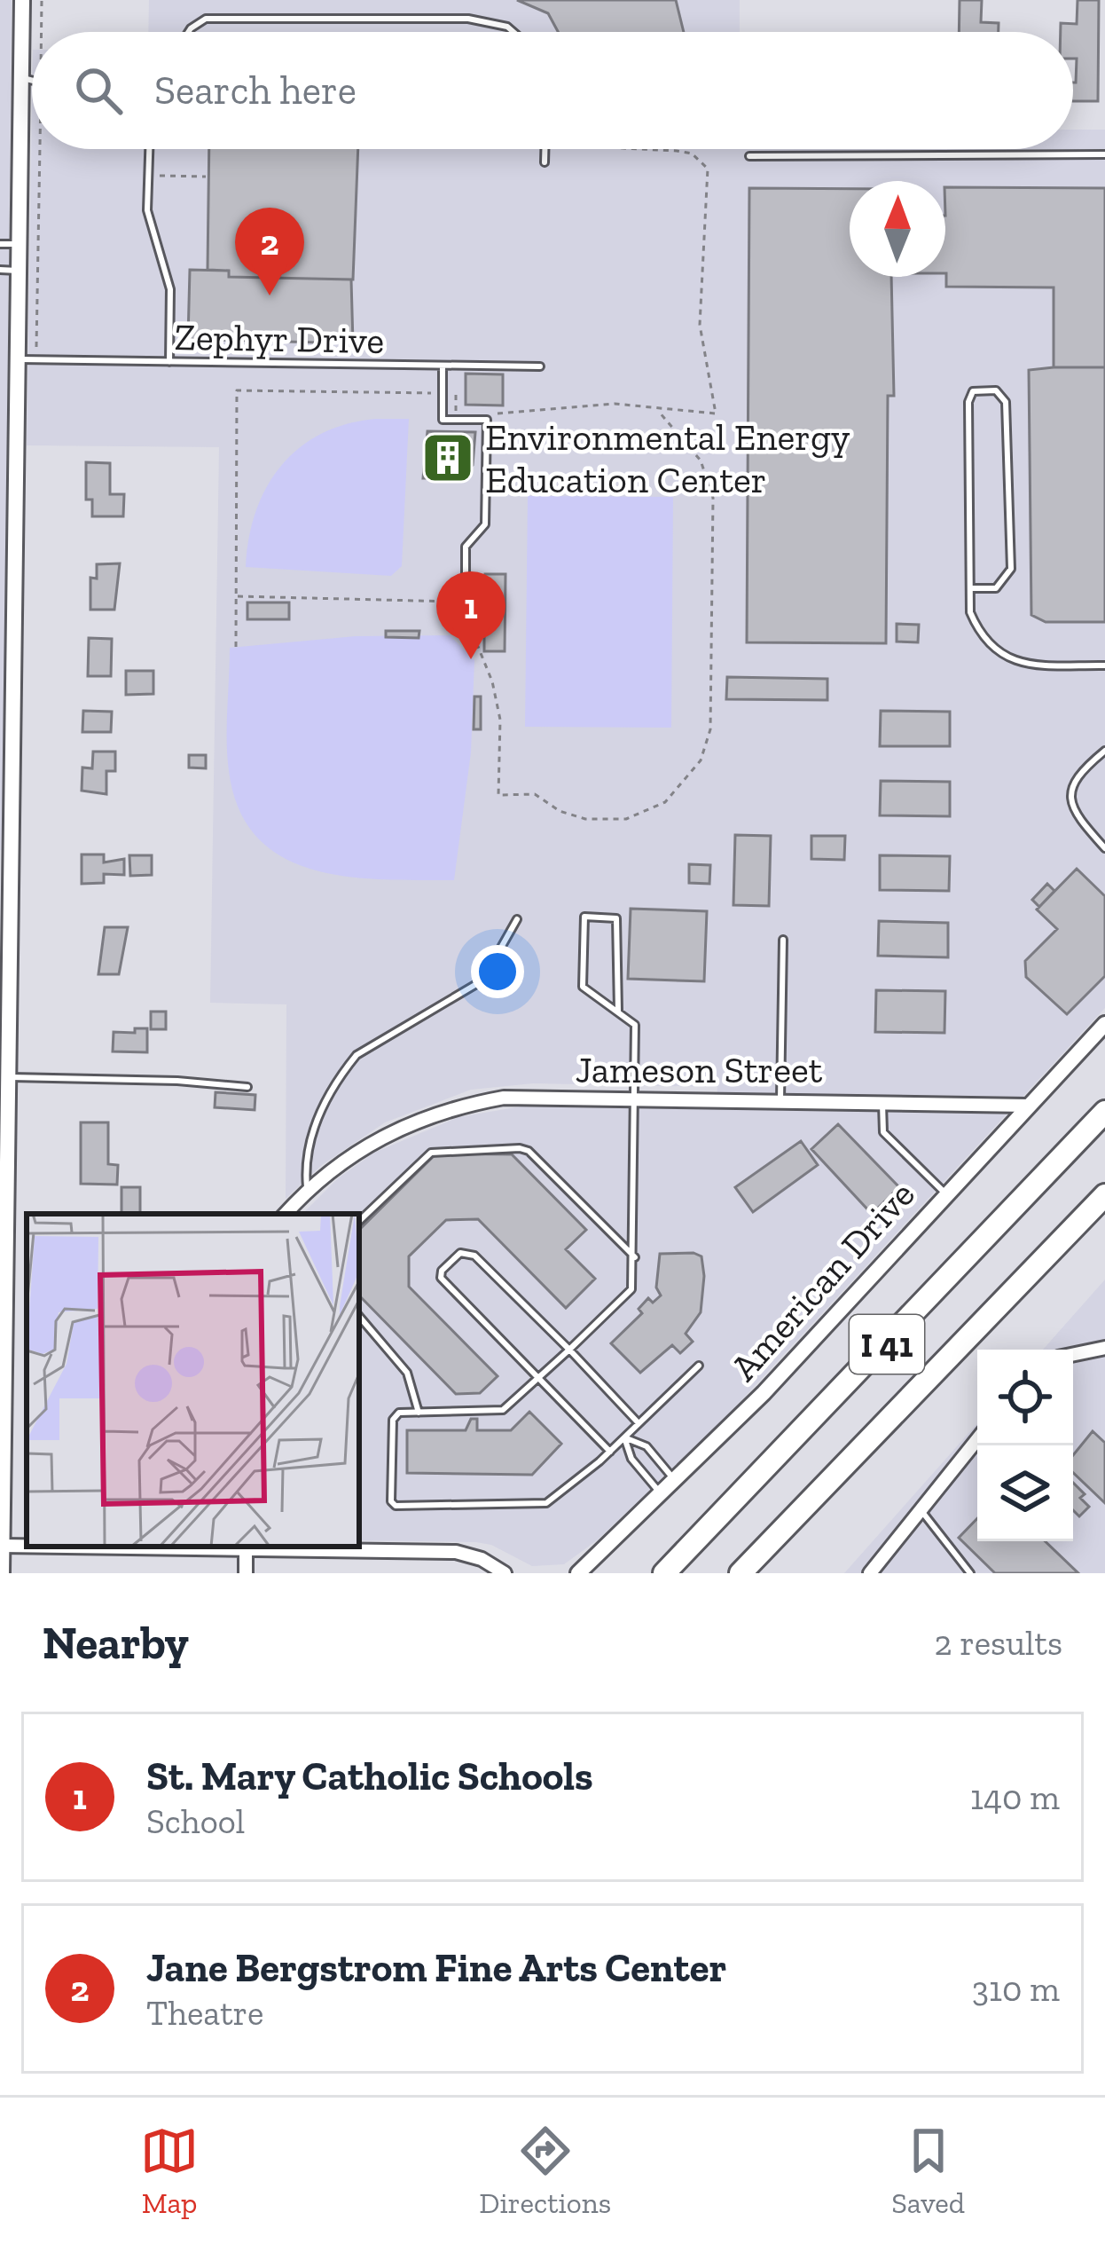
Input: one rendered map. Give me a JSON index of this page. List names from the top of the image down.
{
  "streets": {
    "highway": ["I 41"],
    "street": ["Jameson Street", "American Drive"],
    "lane": ["Zephyr Drive"]
  },
  "crossings": [
    ["Jameson Street", "American Drive"]
  ],
  "places": {
    "building": ["Environmental Energy Education Center"]
  },
  "north": "top",
  "page": {
    "search": "Search here",
    "pins": ["2", "1"],
    "heading": ["Nearby", "2 results"],
    "list": [
      {
        "mark": "1",
        "name": "St. Mary Catholic Schools",
        "note": "School",
        "value": "140 m"
      },
      {
        "mark": "2",
        "name": "Jane Bergstrom Fine Arts Center",
        "note": "Theatre",
        "value": "310 m"
      }
    ],
    "nav": ["Map", "Directions", "Saved"]
  }
}
